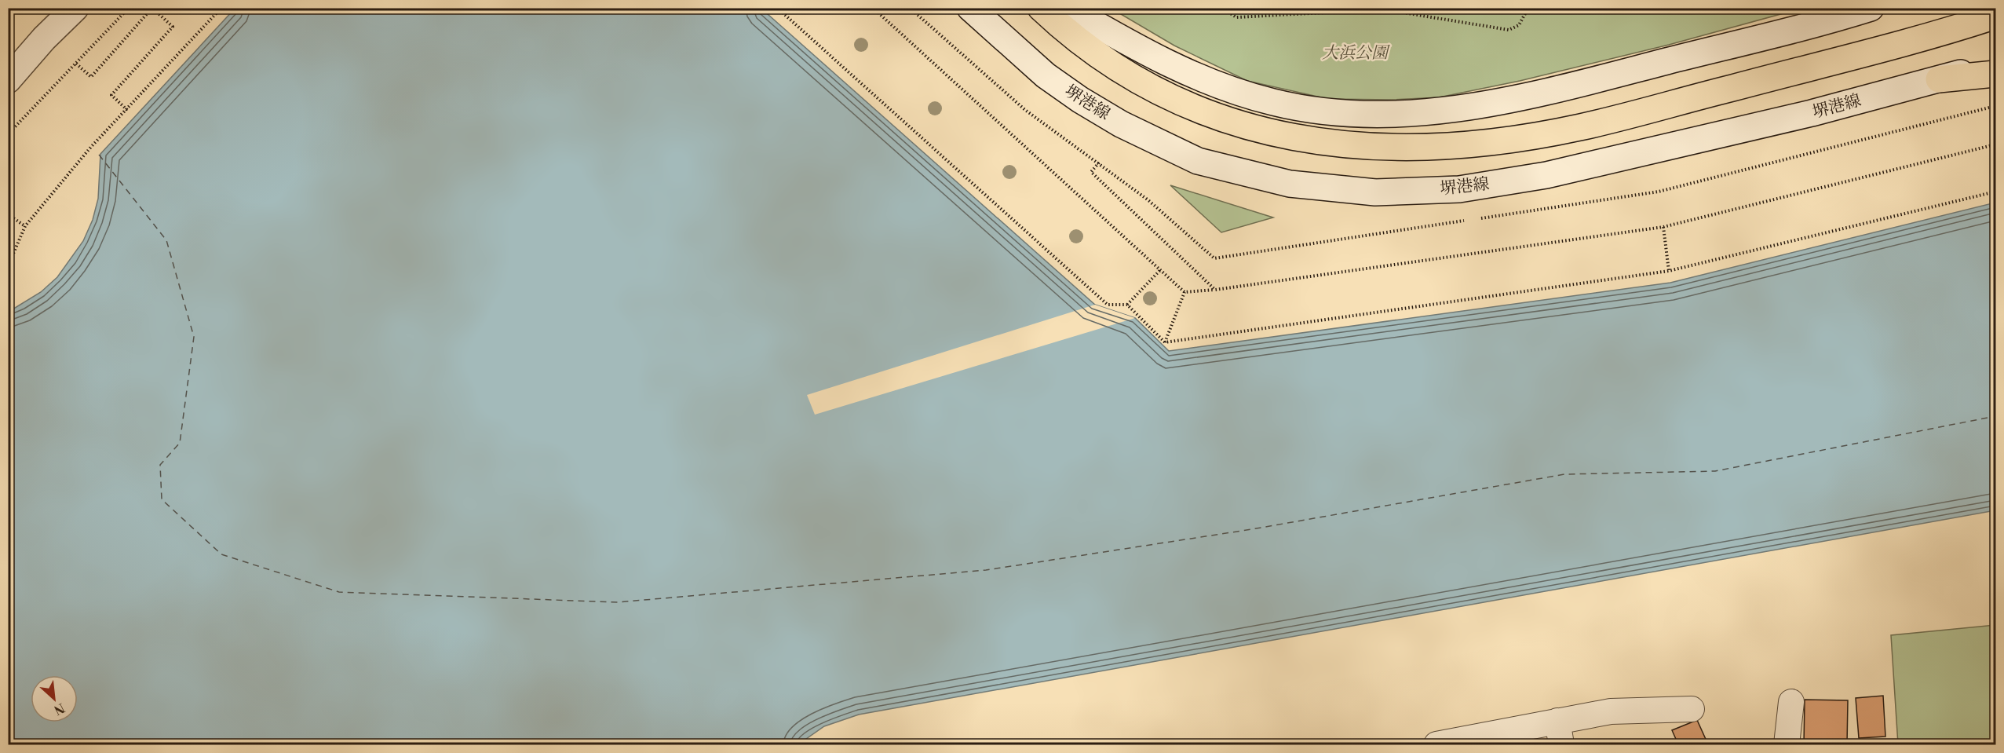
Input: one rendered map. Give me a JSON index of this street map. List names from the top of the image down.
{
  "streets": {
    "main road": ["堺港線"]
  },
  "parks": ["大浜公園"],
  "north": "bottom right"
}
